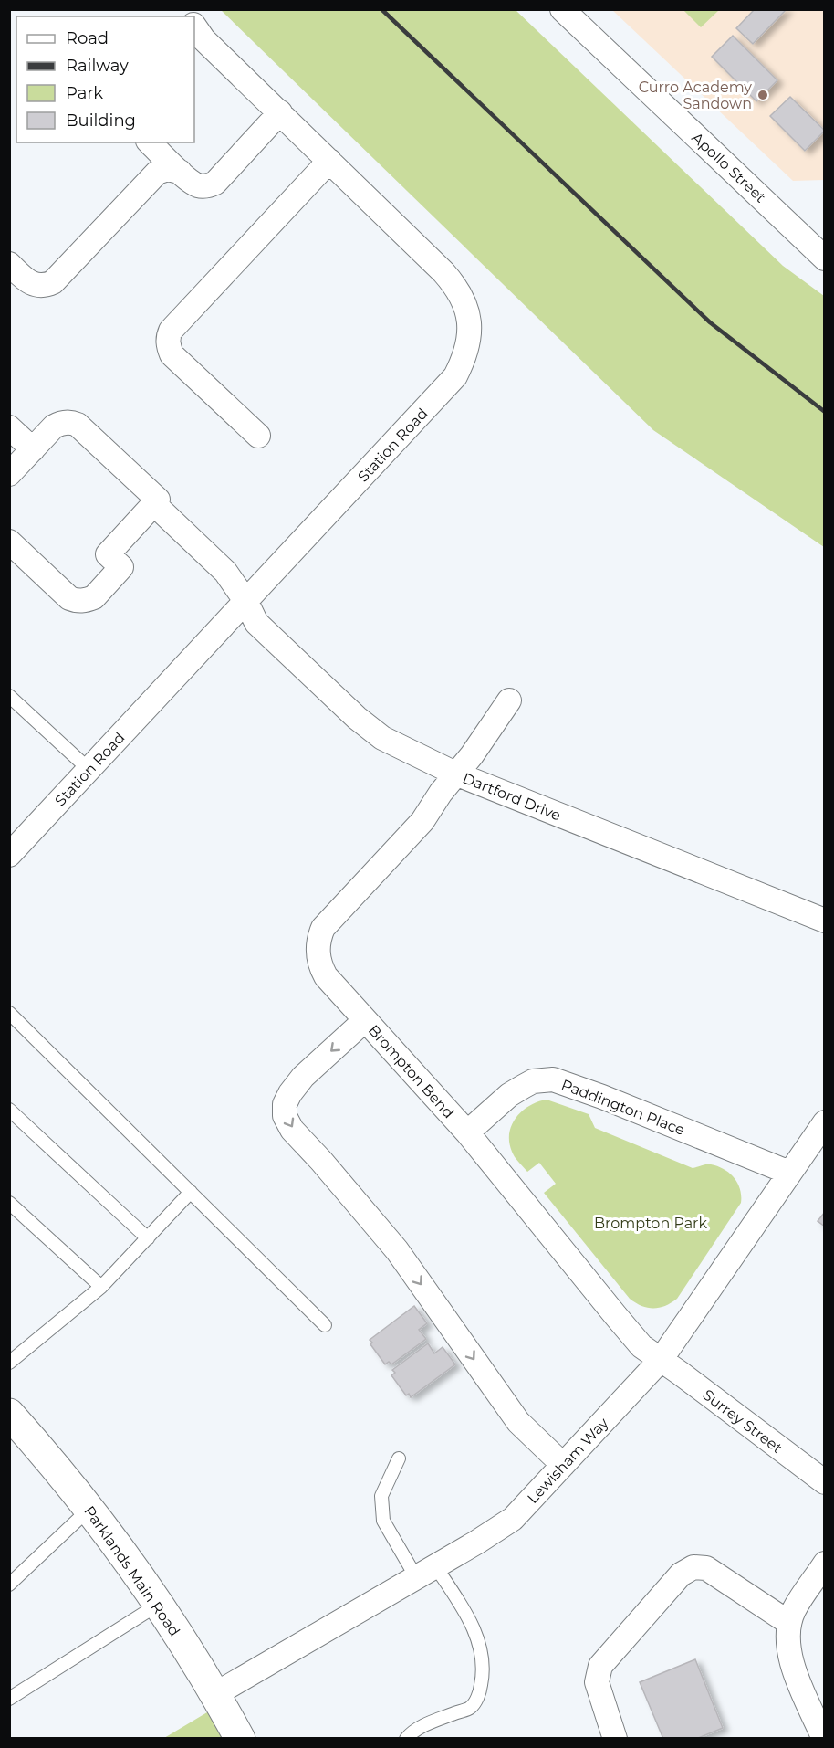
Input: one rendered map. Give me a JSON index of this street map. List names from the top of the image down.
{
  "streets": {
    "street": [
      "Apollo Street",
      "Station Road",
      "Dartford Drive",
      "Brompton Bend",
      "Paddington Place",
      "Surrey Street",
      "Lewisham Way",
      "Parklands Main Road"
    ]
  },
  "crossings": [
    ["Station Road", "Dartford Drive"],
    ["Dartford Drive", "Brompton Bend"],
    ["Brompton Bend", "Paddington Place"],
    ["Brompton Bend", "Surrey Street"],
    ["Brompton Bend", "Lewisham Way"],
    ["Paddington Place", "Lewisham Way"],
    ["Surrey Street", "Lewisham Way"],
    ["Lewisham Way", "Parklands Main Road"]
  ],
  "parks": ["Brompton Park"],
  "places": ["Curro Academy Sandown"],
  "legend": [
    "Road",
    "Railway",
    "Park",
    "Building"
  ]
}
